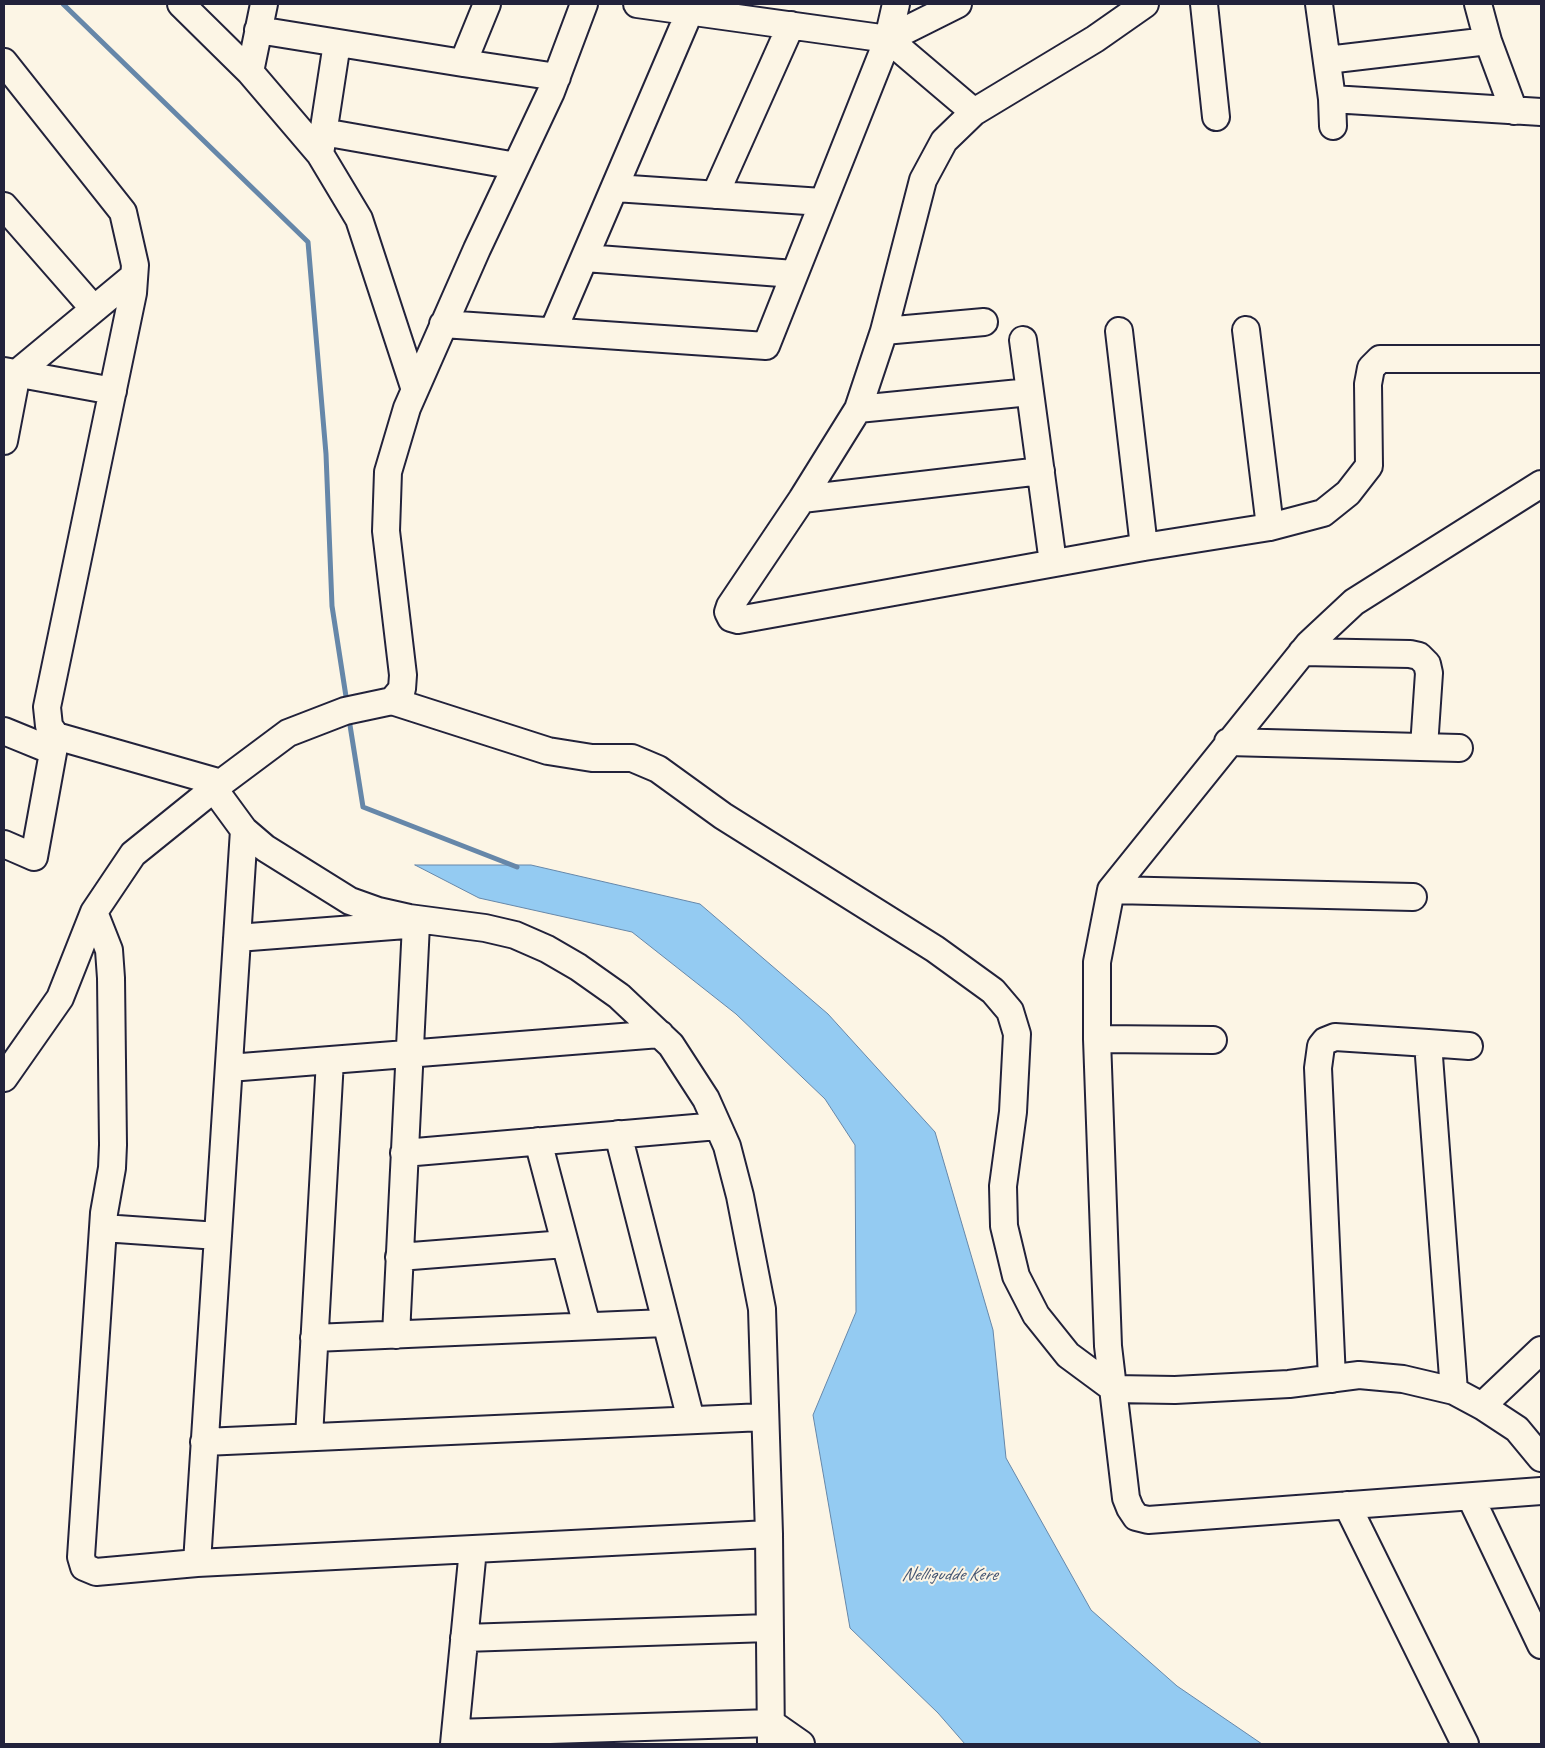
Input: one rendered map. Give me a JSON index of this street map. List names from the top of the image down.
{
  "water": ["Nelligudde Kere"]
}
